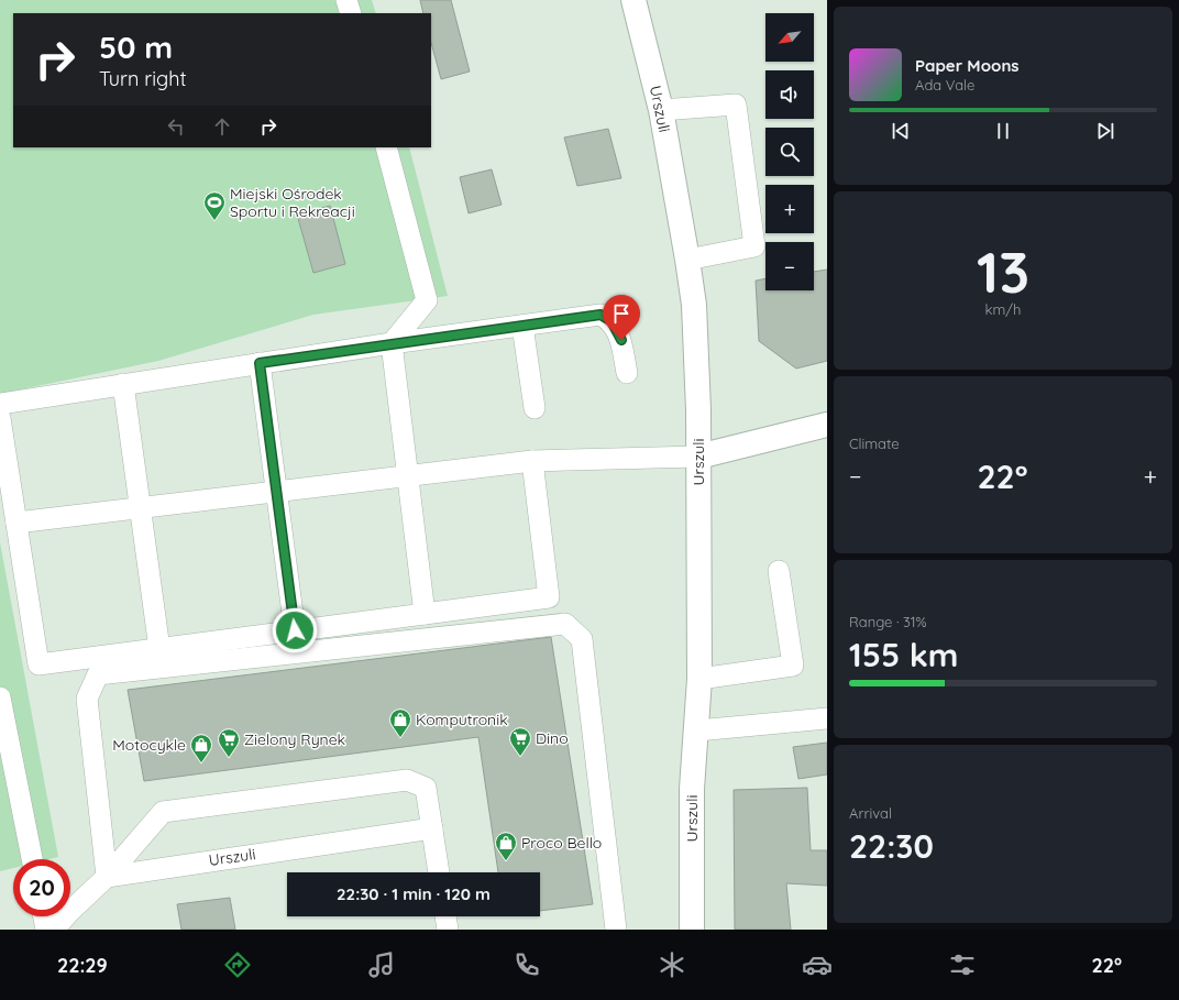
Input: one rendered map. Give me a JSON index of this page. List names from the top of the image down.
{
  "streets": {
    "street": ["Urszuli"]
  },
  "places": {
    "sports": ["Miejski Ośrodek Sportu i Rekreacji"],
    "shop": ["Komputronik", "Motocykle", "Proco Bello"],
    "supermarket": ["Dino", "Zielony Rynek"]
  },
  "north": "bottom left",
  "page": {
    "map_buttons": ["+", "−"],
    "turn": ["50 m", "Turn right"],
    "song": ["Paper Moons", "Ada Vale"],
    "tile": [
      ["13", "km/h"],
      "Climate",
      ["Range · 31%", "155 km"],
      ["Arrival", "22:30"]
    ],
    "heat": ["−", "22°", "+"],
    "limit": "20",
    "trip": "22:30 · 1 min · 120 m",
    "tabs": ["22:29", "22°"]
  }
}
